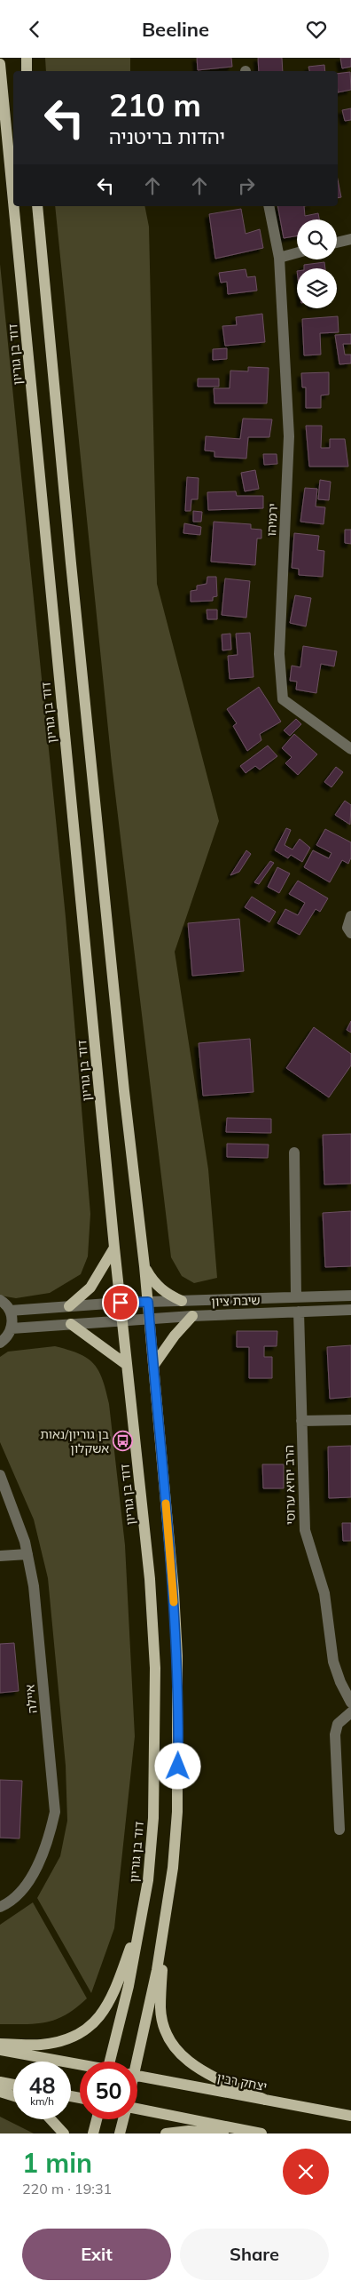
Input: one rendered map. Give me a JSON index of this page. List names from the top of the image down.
{
  "streets": {
    "main road": ["דוד בן גוריון", "יצחק רבין"],
    "street": [
      "ירמיהו",
      "שיבת ציון",
      "הרב יחיא ערוסי",
      "איילה"
    ]
  },
  "crossings": [
    ["דוד בן גוריון", "שיבת ציון"],
    ["שיבת ציון", "הרב יחיא ערוסי"]
  ],
  "places": {
    "bus stop": ["בן גוריון/נאות אשקלון"]
  },
  "page": {
    "header": "Beeline",
    "turn": ["210 m", "יהדות בריטניה"],
    "speed": "48 km/h",
    "limit": "50",
    "heading": ["1 min", "220 m · 19:31"],
    "buttons": ["Exit", "Share"]
  }
}
